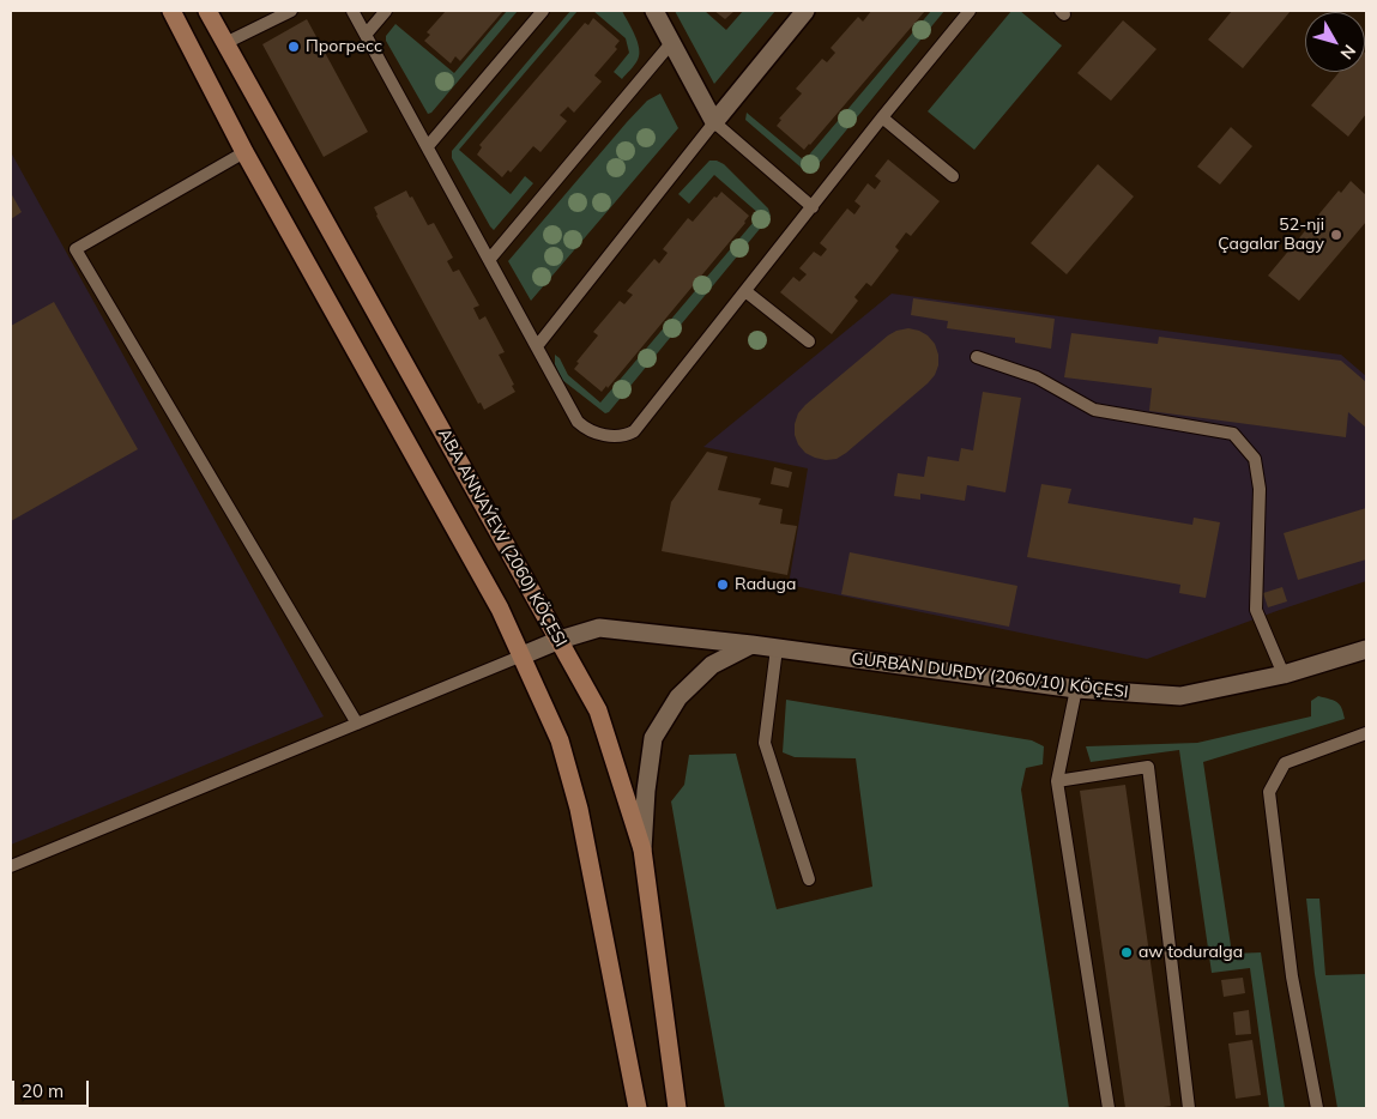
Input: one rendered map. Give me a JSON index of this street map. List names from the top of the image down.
{
  "streets": {
    "main road": ["ABA ANNAÝEW (2060) KÖÇESI"],
    "street": ["GURBAN DURDY (2060/10) KÖÇESI"]
  },
  "crossings": [
    ["ABA ANNAÝEW (2060) KÖÇESI", "GURBAN DURDY (2060/10) KÖÇESI"]
  ],
  "places": [
    "Прогресс",
    "52-nji Çagalar Bagy",
    "Raduga",
    "aw toduralga"
  ],
  "scale_bar": "20 m",
  "north": "bottom right"
}
